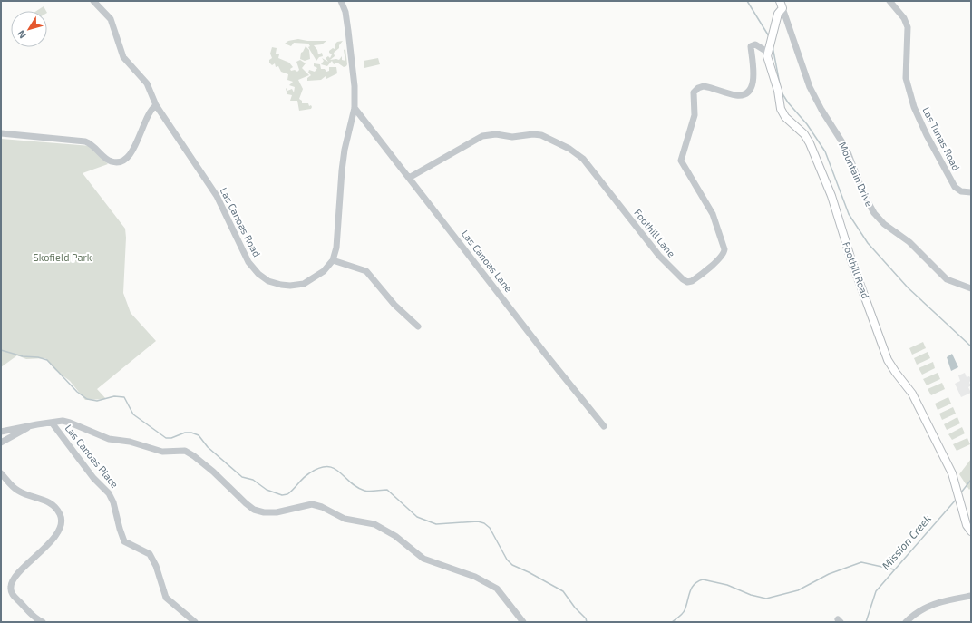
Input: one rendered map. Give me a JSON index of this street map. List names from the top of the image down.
{
  "streets": {
    "main road": ["Foothill Road"],
    "street": [
      "Las Tunas Road",
      "Mountain Drive",
      "Las Canoas Road",
      "Foothill Lane",
      "Las Canoas Lane",
      "Las Canoas Place"
    ]
  },
  "crossings": [
    ["Mountain Drive", "Foothill Road"],
    ["Las Canoas Road", "Las Canoas Lane"],
    ["Foothill Lane", "Las Canoas Lane"],
    ["Foothill Lane", "Foothill Road"]
  ],
  "water": ["Mission Creek"],
  "parks": ["Skofield Park"],
  "north": "bottom left"
}
